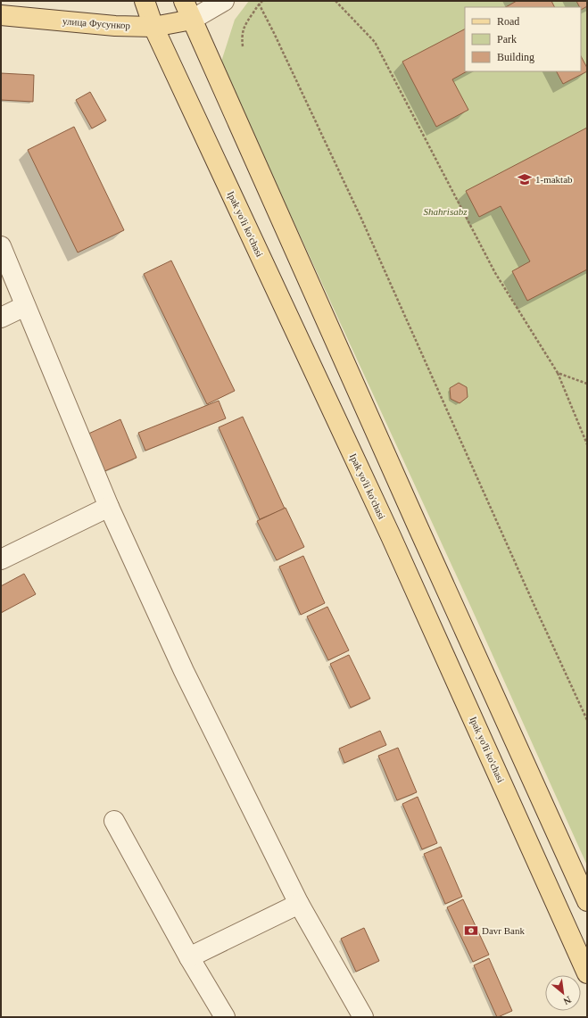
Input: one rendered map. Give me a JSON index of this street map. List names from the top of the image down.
{
  "streets": {
    "main road": ["улица Фусункор", "Ipak yo'li ko'chasi"]
  },
  "crossings": [
    ["улица Фусункор", "Ipak yo'li ko'chasi"]
  ],
  "parks": ["Shahrisabz"],
  "places": {
    "school or university": ["1-maktab"],
    "bank": ["Davr Bank"]
  },
  "legend": ["Road", "Park", "Building"],
  "north": "bottom right"
}
